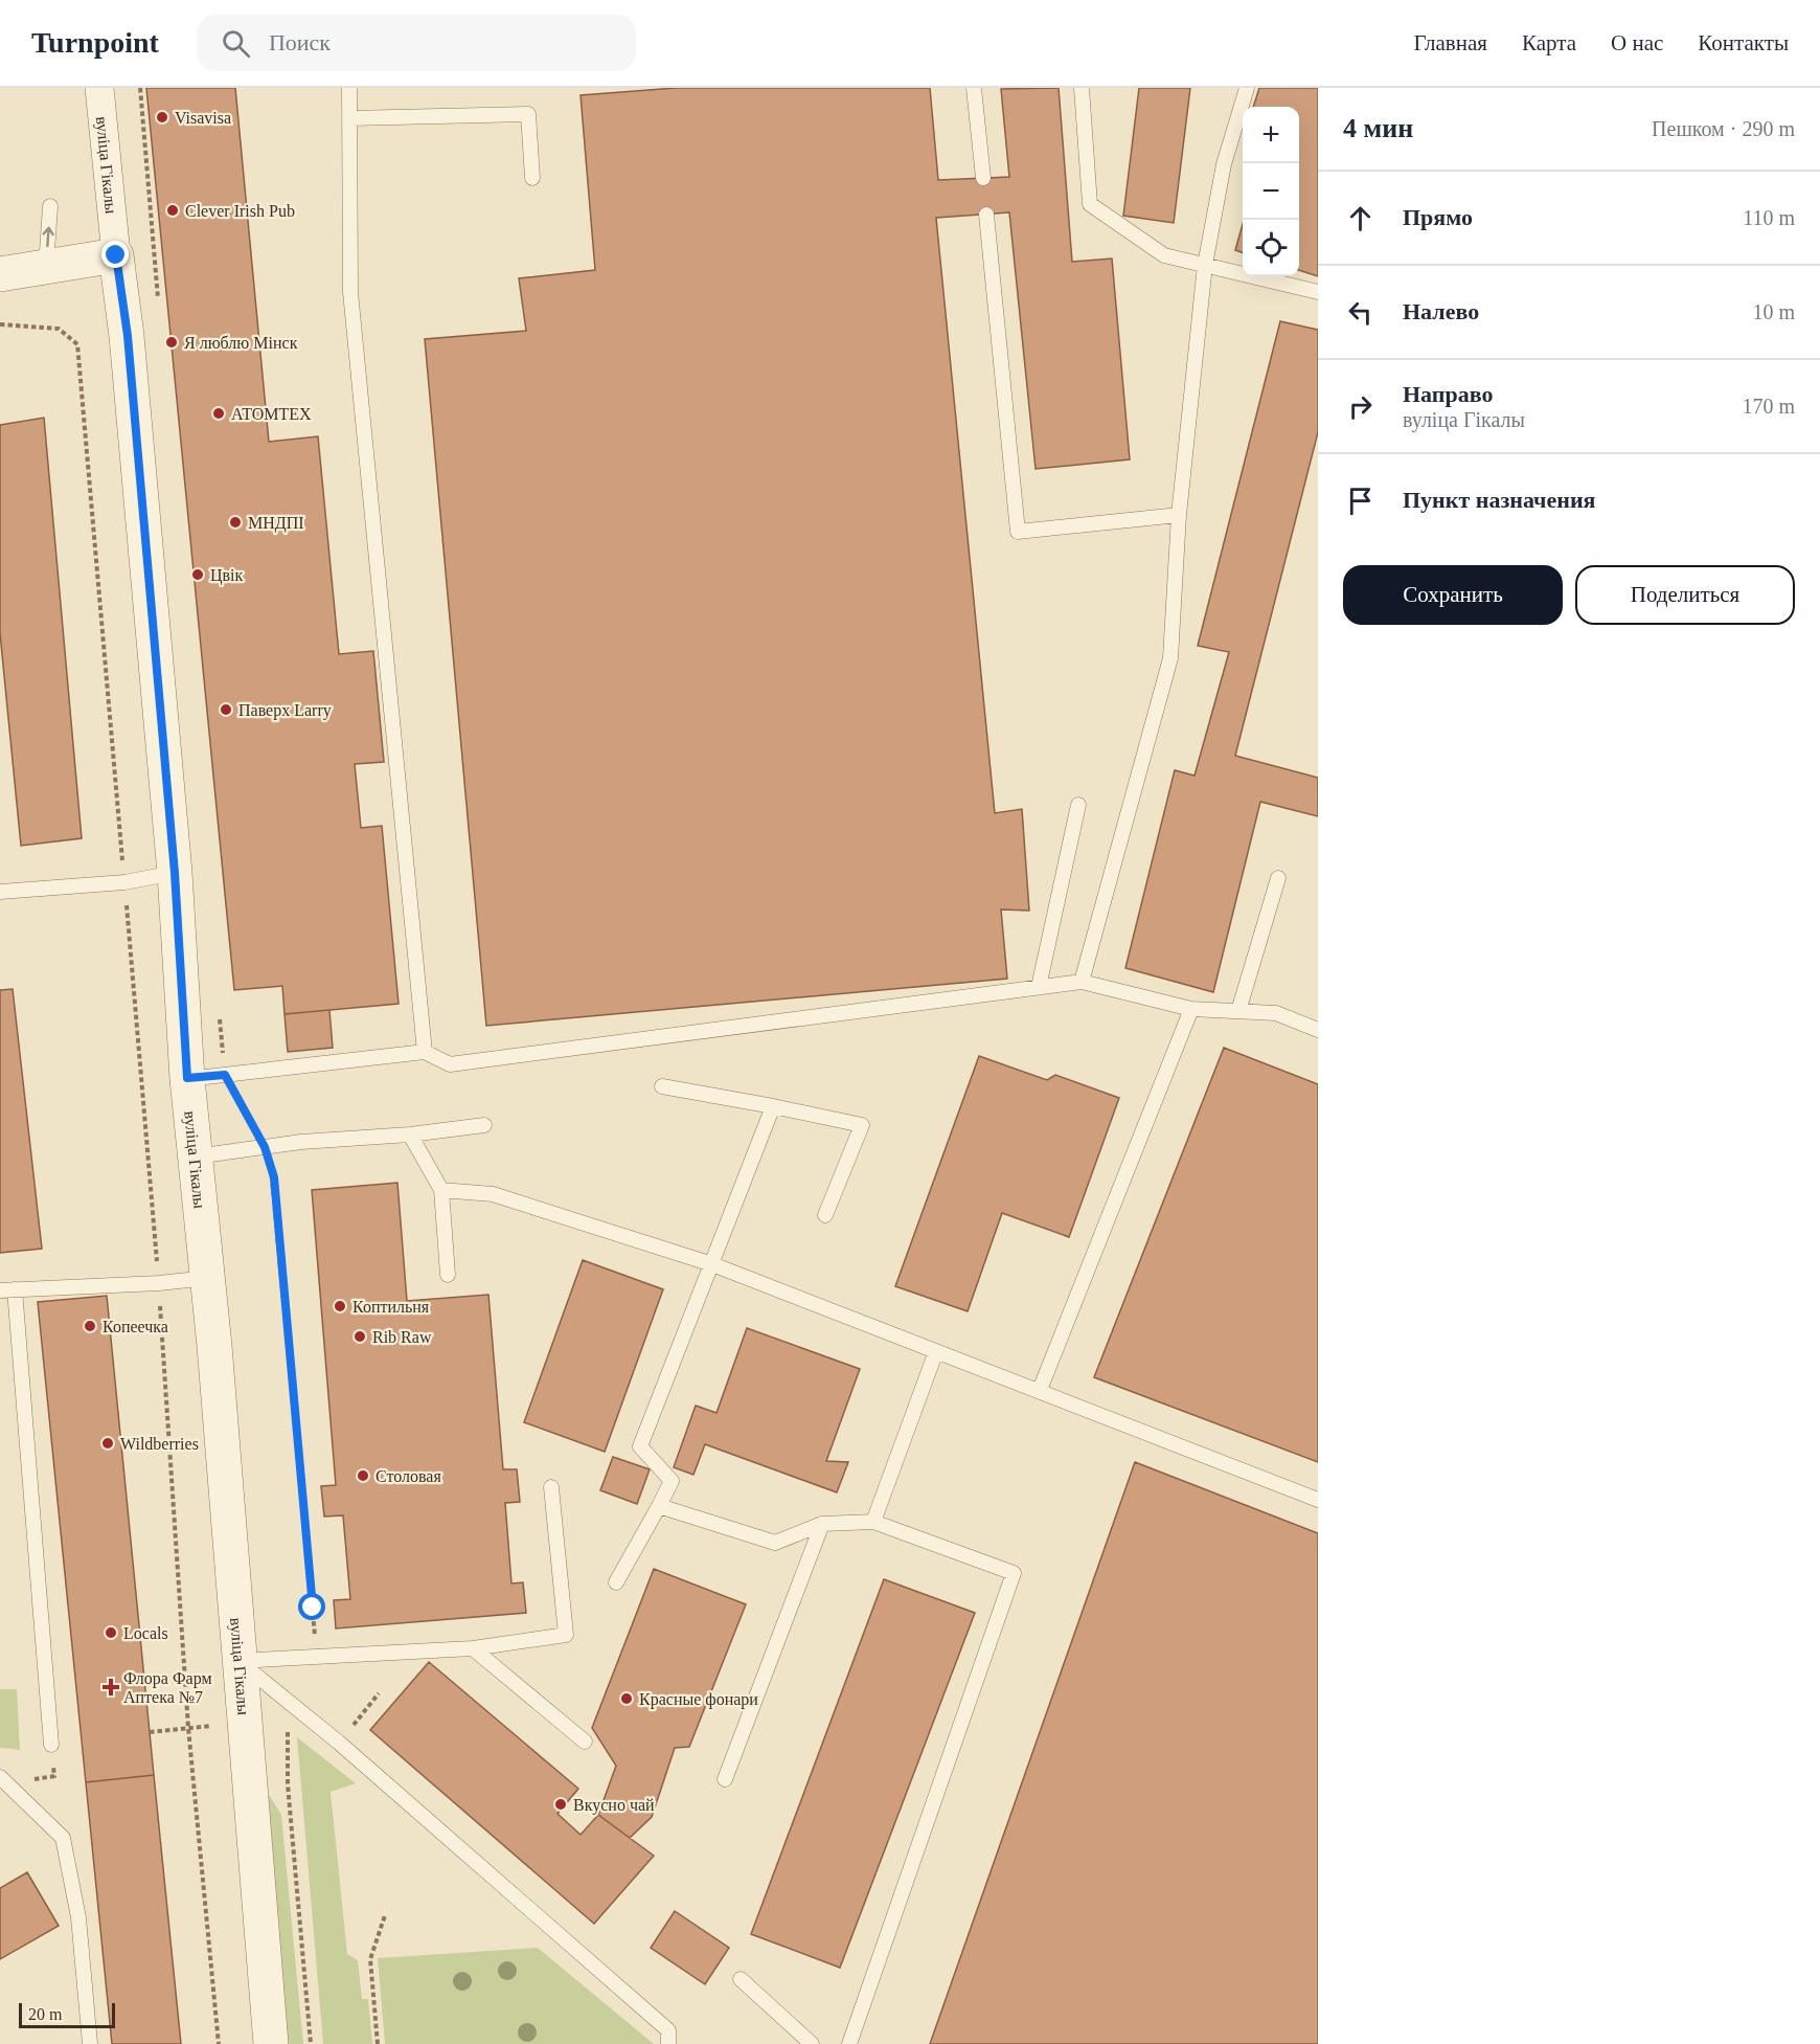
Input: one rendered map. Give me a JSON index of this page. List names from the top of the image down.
{
  "streets": {
    "street": ["вуліца Гікалы"]
  },
  "places": {
    "other": [
      "Visavisa",
      "Clever Irish Pub",
      "Я люблю Мінск",
      "АТОМТЕХ",
      "МНДПІ",
      "Цвік",
      "Паверх Larry",
      "Коптильня",
      "Копеечка",
      "Rib Raw",
      "Wildberries",
      "Столовая",
      "Locals",
      "Красные фонари",
      "Вкусно чай"
    ],
    "health": ["Флора Фарм Аптека №7"]
  },
  "scale_bar": "20 m",
  "page": {
    "header": "Turnpoint",
    "search": "Поиск",
    "nav": [
      "Главная",
      "Карта",
      "О нас",
      "Контакты"
    ],
    "heading": ["4 мин", "Пешком · 290 m"],
    "map_buttons": ["+", "−"],
    "list": [
      ["Прямо", "110 m"],
      ["Налево", "10 m"],
      ["Направо", "вуліца Гікалы", "170 m"],
      "Пункт назначения"
    ],
    "buttons": ["Сохранить", "Поделиться"],
    "scale": "20 m"
  }
}
